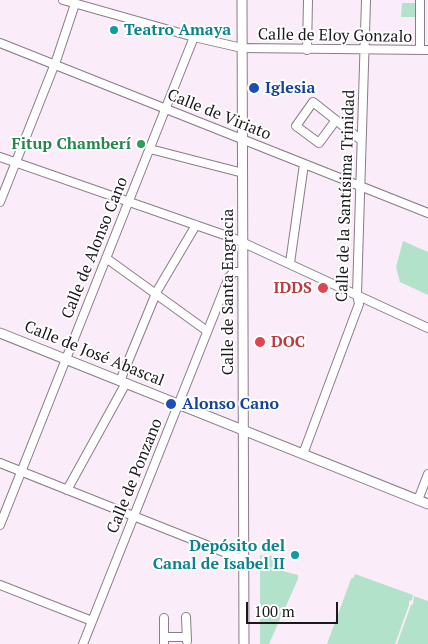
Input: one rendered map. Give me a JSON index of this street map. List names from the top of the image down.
{
  "streets": {
    "main road": ["Calle de Santa Engracia", "Calle de José Abascal"],
    "street": [
      "Calle de Eloy Gonzalo",
      "Calle de Viriato",
      "Calle de la Santísima Trinidad",
      "Calle de Alonso Cano",
      "Calle de Ponzano"
    ]
  },
  "crossings": [
    ["Calle de Eloy Gonzalo", "Calle de la Santísima Trinidad"],
    ["Calle de Eloy Gonzalo", "Calle de Alonso Cano"],
    ["Calle de Eloy Gonzalo", "Calle de Santa Engracia"],
    ["Calle de Viriato", "Calle de la Santísima Trinidad"],
    ["Calle de Viriato", "Calle de Alonso Cano"],
    ["Calle de Viriato", "Calle de Santa Engracia"],
    ["Calle de la Santísima Trinidad", "Calle de José Abascal"],
    ["Calle de Alonso Cano", "Calle de José Abascal"],
    ["Calle de Santa Engracia", "Calle de José Abascal"],
    ["Calle de Santa Engracia", "Calle de Ponzano"],
    ["Calle de José Abascal", "Calle de Ponzano"]
  ],
  "places": [
    "Teatro Amaya",
    "Iglesia",
    "Fitup Chamberí",
    "IDDS",
    "DOC",
    "Alonso Cano",
    "Depósito del Canal de Isabel II"
  ],
  "scale_bar": "100 m"
}
